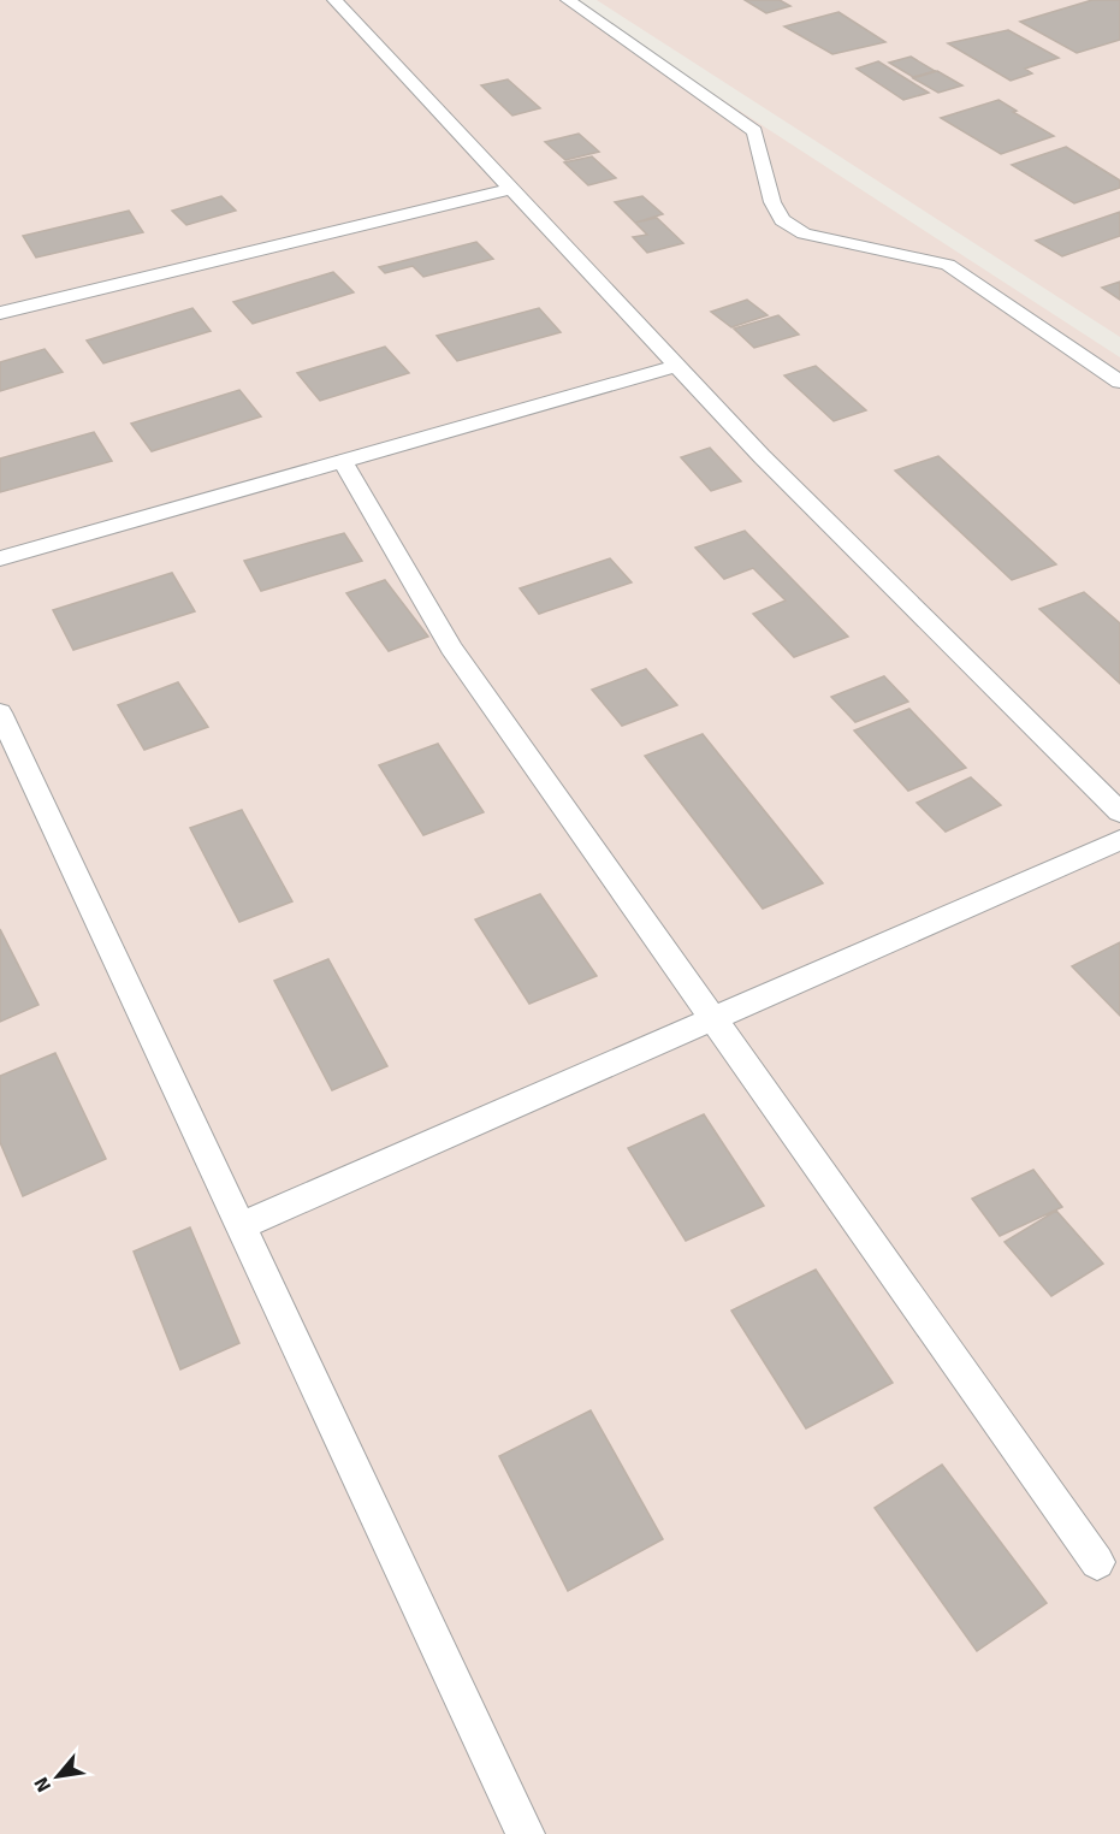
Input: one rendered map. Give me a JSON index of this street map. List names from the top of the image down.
{
  "north": "bottom left"
}
